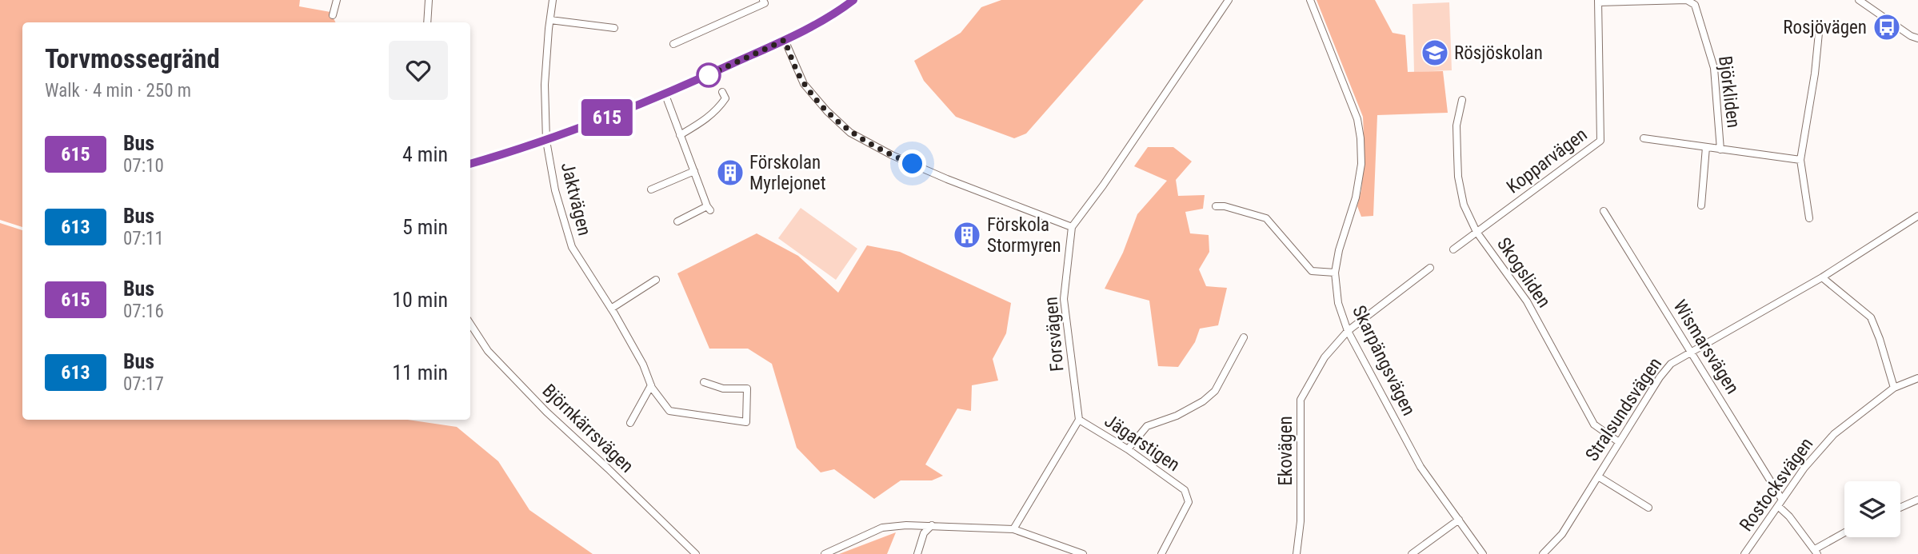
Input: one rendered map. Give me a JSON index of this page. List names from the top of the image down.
{
  "streets": {
    "street": [
      "Björkliden",
      "Kopparvägen",
      "Jaktvägen",
      "Skogsliden",
      "Forsvägen",
      "Wismarsvägen",
      "Skarpängsvägen",
      "Stralsundsvägen",
      "Björnkärrsvägen",
      "Jägarstigen",
      "Ekovägen",
      "Rostocksvägen"
    ]
  },
  "crossings": [
    ["Björkliden", "Kopparvägen"],
    ["Kopparvägen", "Skogsliden"],
    ["Skogsliden", "Stralsundsvägen"],
    ["Forsvägen", "Jägarstigen"],
    ["Wismarsvägen", "Stralsundsvägen"],
    ["Wismarsvägen", "Rostocksvägen"],
    ["Skarpängsvägen", "Ekovägen"]
  ],
  "places": {
    "bus stop": ["Rosjövägen"],
    "school or university": ["Rösjöskolan"],
    "building": ["Förskolan Myrlejonet", "Förskola Stormyren"]
  },
  "lines": ["bus line 615"],
  "page": {
    "on_map": "615",
    "heading": ["Torvmossegränd", "Walk · 4 min · 250 m"],
    "list": [
      {
        "mark": "615",
        "name": "Bus",
        "note": "07:10",
        "value": "4 min"
      },
      {
        "mark": "613",
        "name": "Bus",
        "note": "07:11",
        "value": "5 min"
      },
      {
        "mark": "615",
        "name": "Bus",
        "note": "07:16",
        "value": "10 min"
      },
      {
        "mark": "613",
        "name": "Bus",
        "note": "07:17",
        "value": "11 min"
      }
    ]
  }
}
